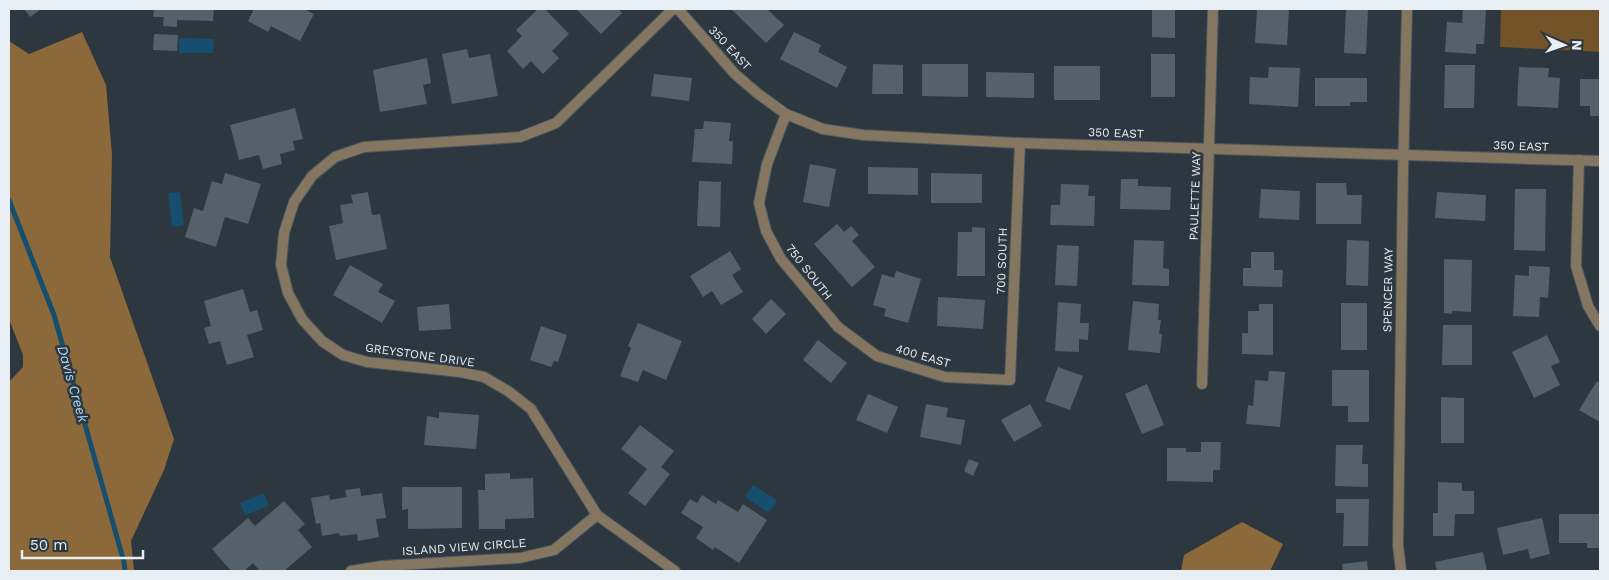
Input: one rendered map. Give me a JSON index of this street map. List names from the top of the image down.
{
  "streets": {
    "street": [
      "350 EAST",
      "PAULETTE WAY",
      "700 SOUTH",
      "750 SOUTH",
      "SPENCER WAY",
      "GREYSTONE DRIVE",
      "400 EAST",
      "ISLAND VIEW CIRCLE"
    ]
  },
  "crossings": [
    ["350 EAST", "PAULETTE WAY"],
    ["350 EAST", "700 SOUTH"],
    ["350 EAST", "750 SOUTH"],
    ["350 EAST", "SPENCER WAY"],
    ["700 SOUTH", "400 EAST"],
    ["750 SOUTH", "400 EAST"],
    ["GREYSTONE DRIVE", "ISLAND VIEW CIRCLE"]
  ],
  "water": ["Davis Creek"],
  "scale_bar": "50 m",
  "north": "right"
}
